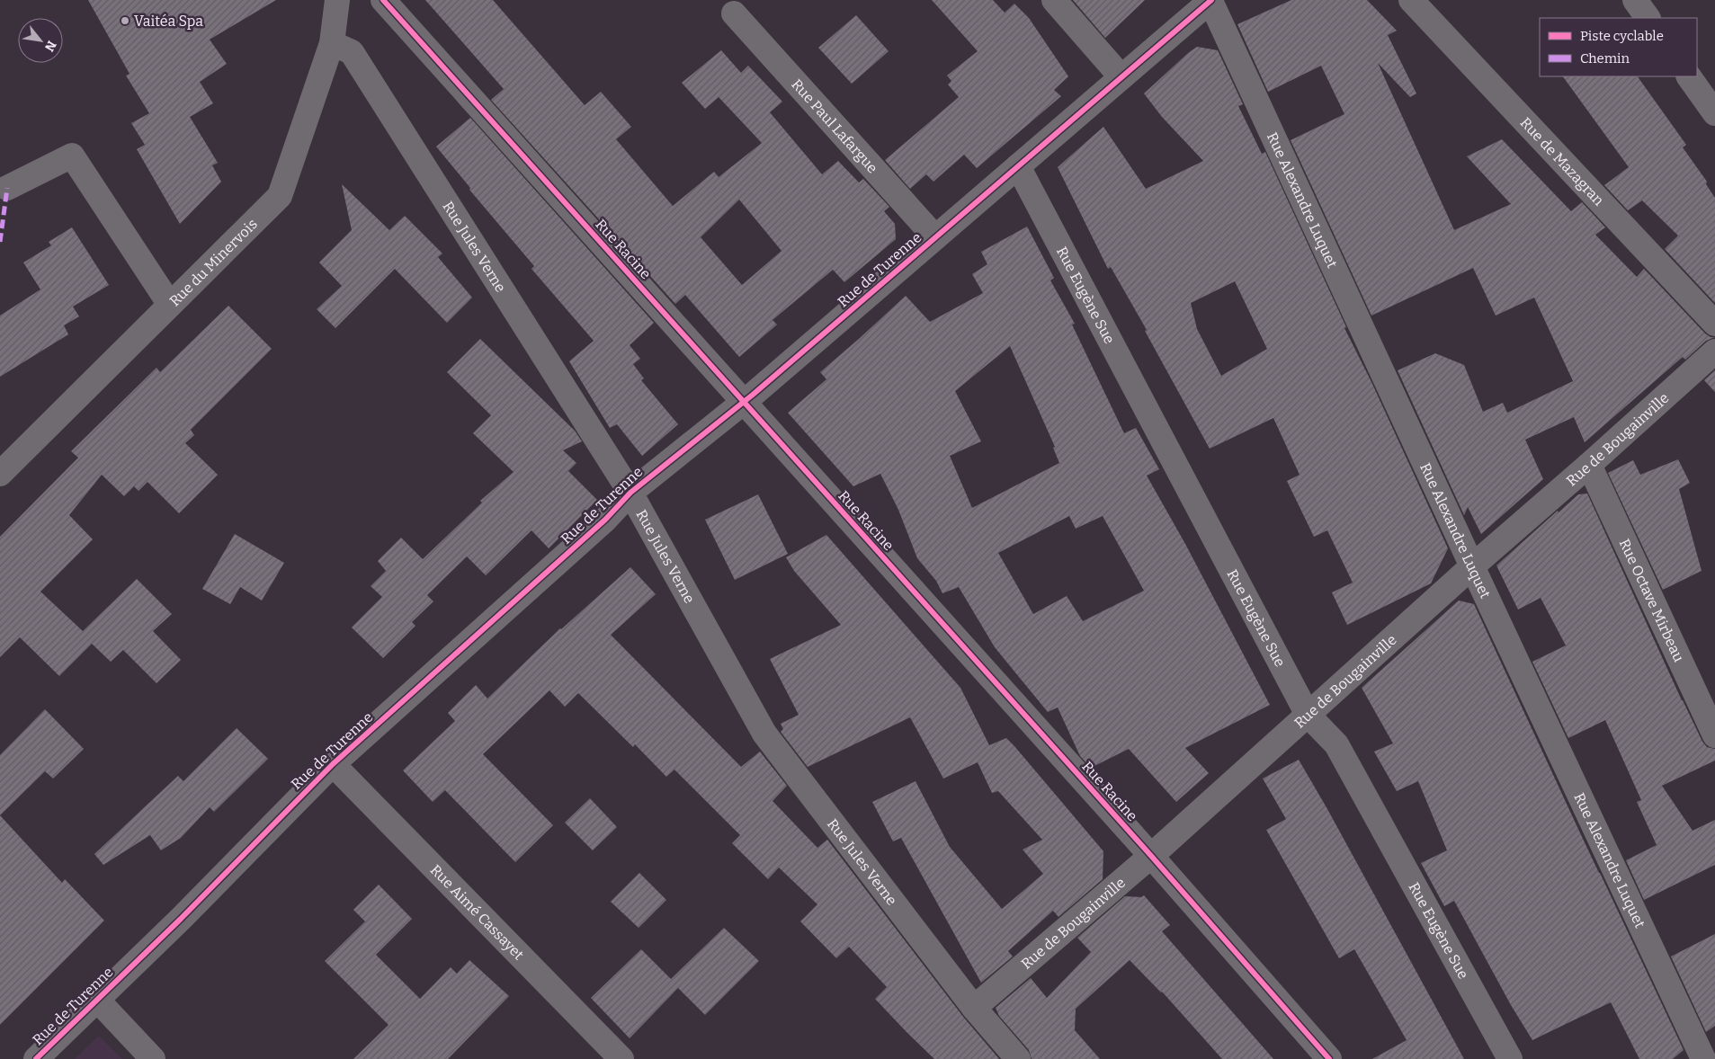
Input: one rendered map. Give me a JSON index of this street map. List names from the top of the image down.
{
  "streets": {
    "street": [
      "Rue Paul Lafargue",
      "Rue de Mazagran",
      "Rue Alexandre Luquet",
      "Rue Jules Verne",
      "Rue Racine",
      "Rue du Minervois",
      "Rue de Turenne",
      "Rue Eugène Sue",
      "Rue de Bougainville",
      "Rue Octave Mirbeau",
      "Rue Aimé Cassayet"
    ]
  },
  "crossings": [
    ["Rue Paul Lafargue", "Rue de Turenne"],
    ["Rue Alexandre Luquet", "Rue de Turenne"],
    ["Rue Alexandre Luquet", "Rue de Bougainville"],
    ["Rue Jules Verne", "Rue du Minervois"],
    ["Rue Jules Verne", "Rue de Turenne"],
    ["Rue Jules Verne", "Rue de Bougainville"],
    ["Rue Racine", "Rue de Turenne"],
    ["Rue Racine", "Rue de Bougainville"],
    ["Rue de Turenne", "Rue Eugène Sue"],
    ["Rue de Turenne", "Rue Aimé Cassayet"],
    ["Rue Eugène Sue", "Rue de Bougainville"],
    ["Rue de Bougainville", "Rue Octave Mirbeau"]
  ],
  "places": ["Vaitéa Spa"],
  "legend": ["Piste cyclable", "Chemin"],
  "north": "bottom right"
}
